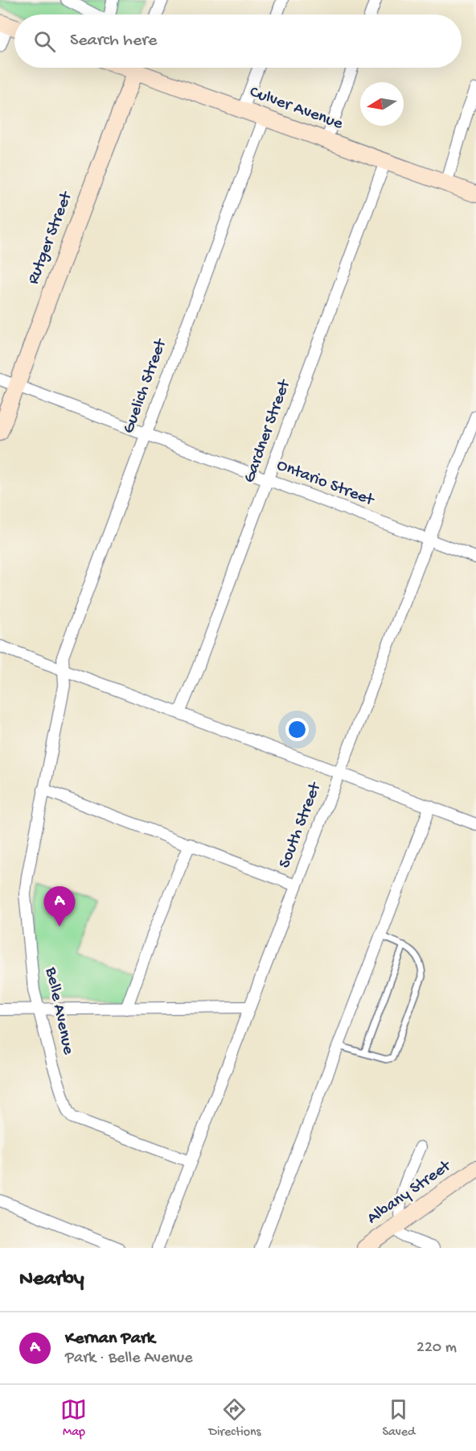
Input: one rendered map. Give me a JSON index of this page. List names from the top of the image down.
{
  "streets": {
    "street": [
      "Culver Avenue",
      "Rutger Street",
      "Guelich Street",
      "Gardner Street",
      "Ontario Street",
      "South Street",
      "Belle Avenue",
      "Albany Street"
    ]
  },
  "crossings": [
    ["Culver Avenue", "Guelich Street"],
    ["Culver Avenue", "Gardner Street"],
    ["Rutger Street", "Ontario Street"],
    ["Guelich Street", "Ontario Street"],
    ["Guelich Street", "Belle Avenue"],
    ["Gardner Street", "Ontario Street"],
    ["Ontario Street", "South Street"],
    ["South Street", "Belle Avenue"]
  ],
  "north": "left",
  "page": {
    "search": "Search here",
    "pins": "A",
    "heading": "Nearby",
    "list": [
      {
        "mark": "A",
        "name": "Kernan Park",
        "note": "Park · Belle Avenue",
        "value": "220 m"
      }
    ],
    "nav": ["Map", "Directions", "Saved"]
  }
}
